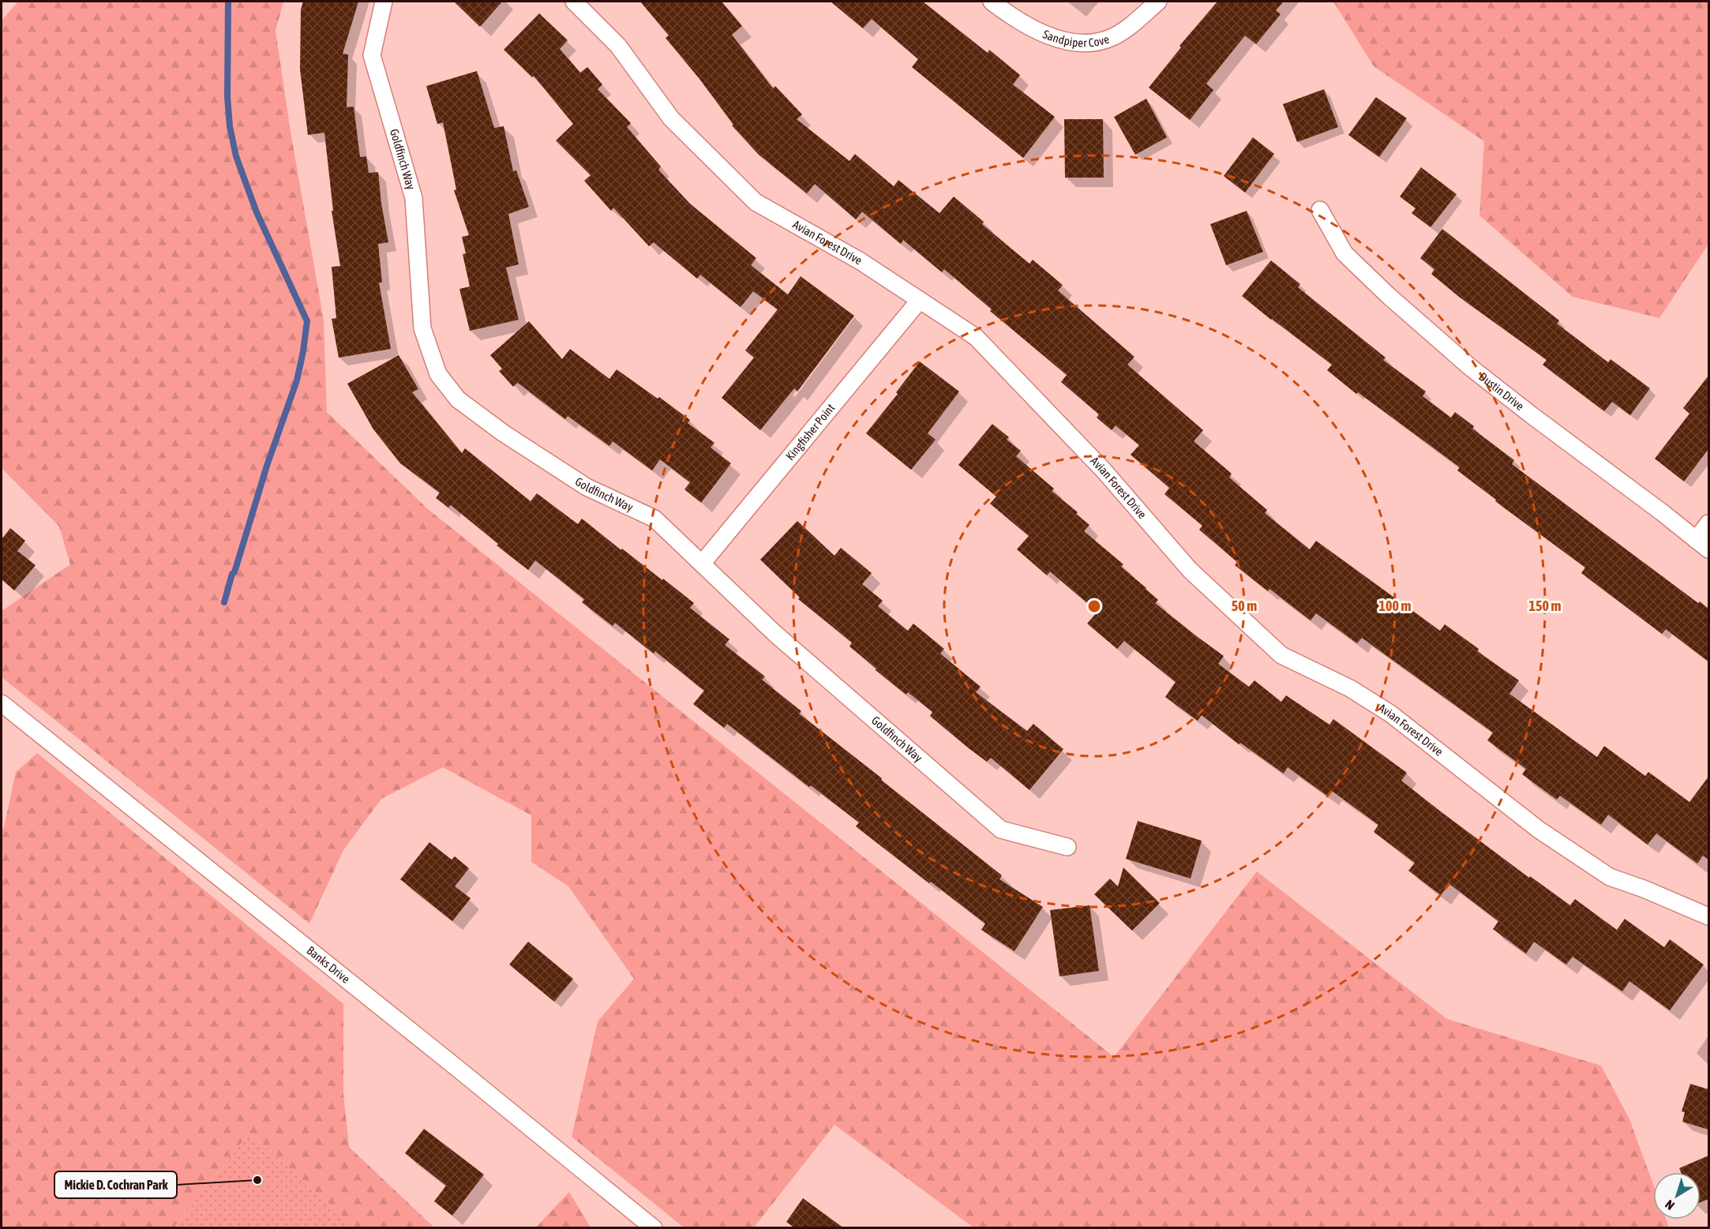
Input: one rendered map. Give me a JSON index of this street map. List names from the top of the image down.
{
  "streets": {
    "street": [
      "Sandpiper Cove",
      "Goldfinch Way",
      "Avian Forest Drive",
      "Dustin Drive",
      "Kingfisher Point",
      "Banks Drive"
    ]
  },
  "crossings": [
    ["Goldfinch Way", "Kingfisher Point"],
    ["Avian Forest Drive", "Kingfisher Point"]
  ],
  "places": ["Mickie D. Cochran Park"],
  "north": "bottom left",
  "rings": ["50 m", "100 m", "150 m"]
}
